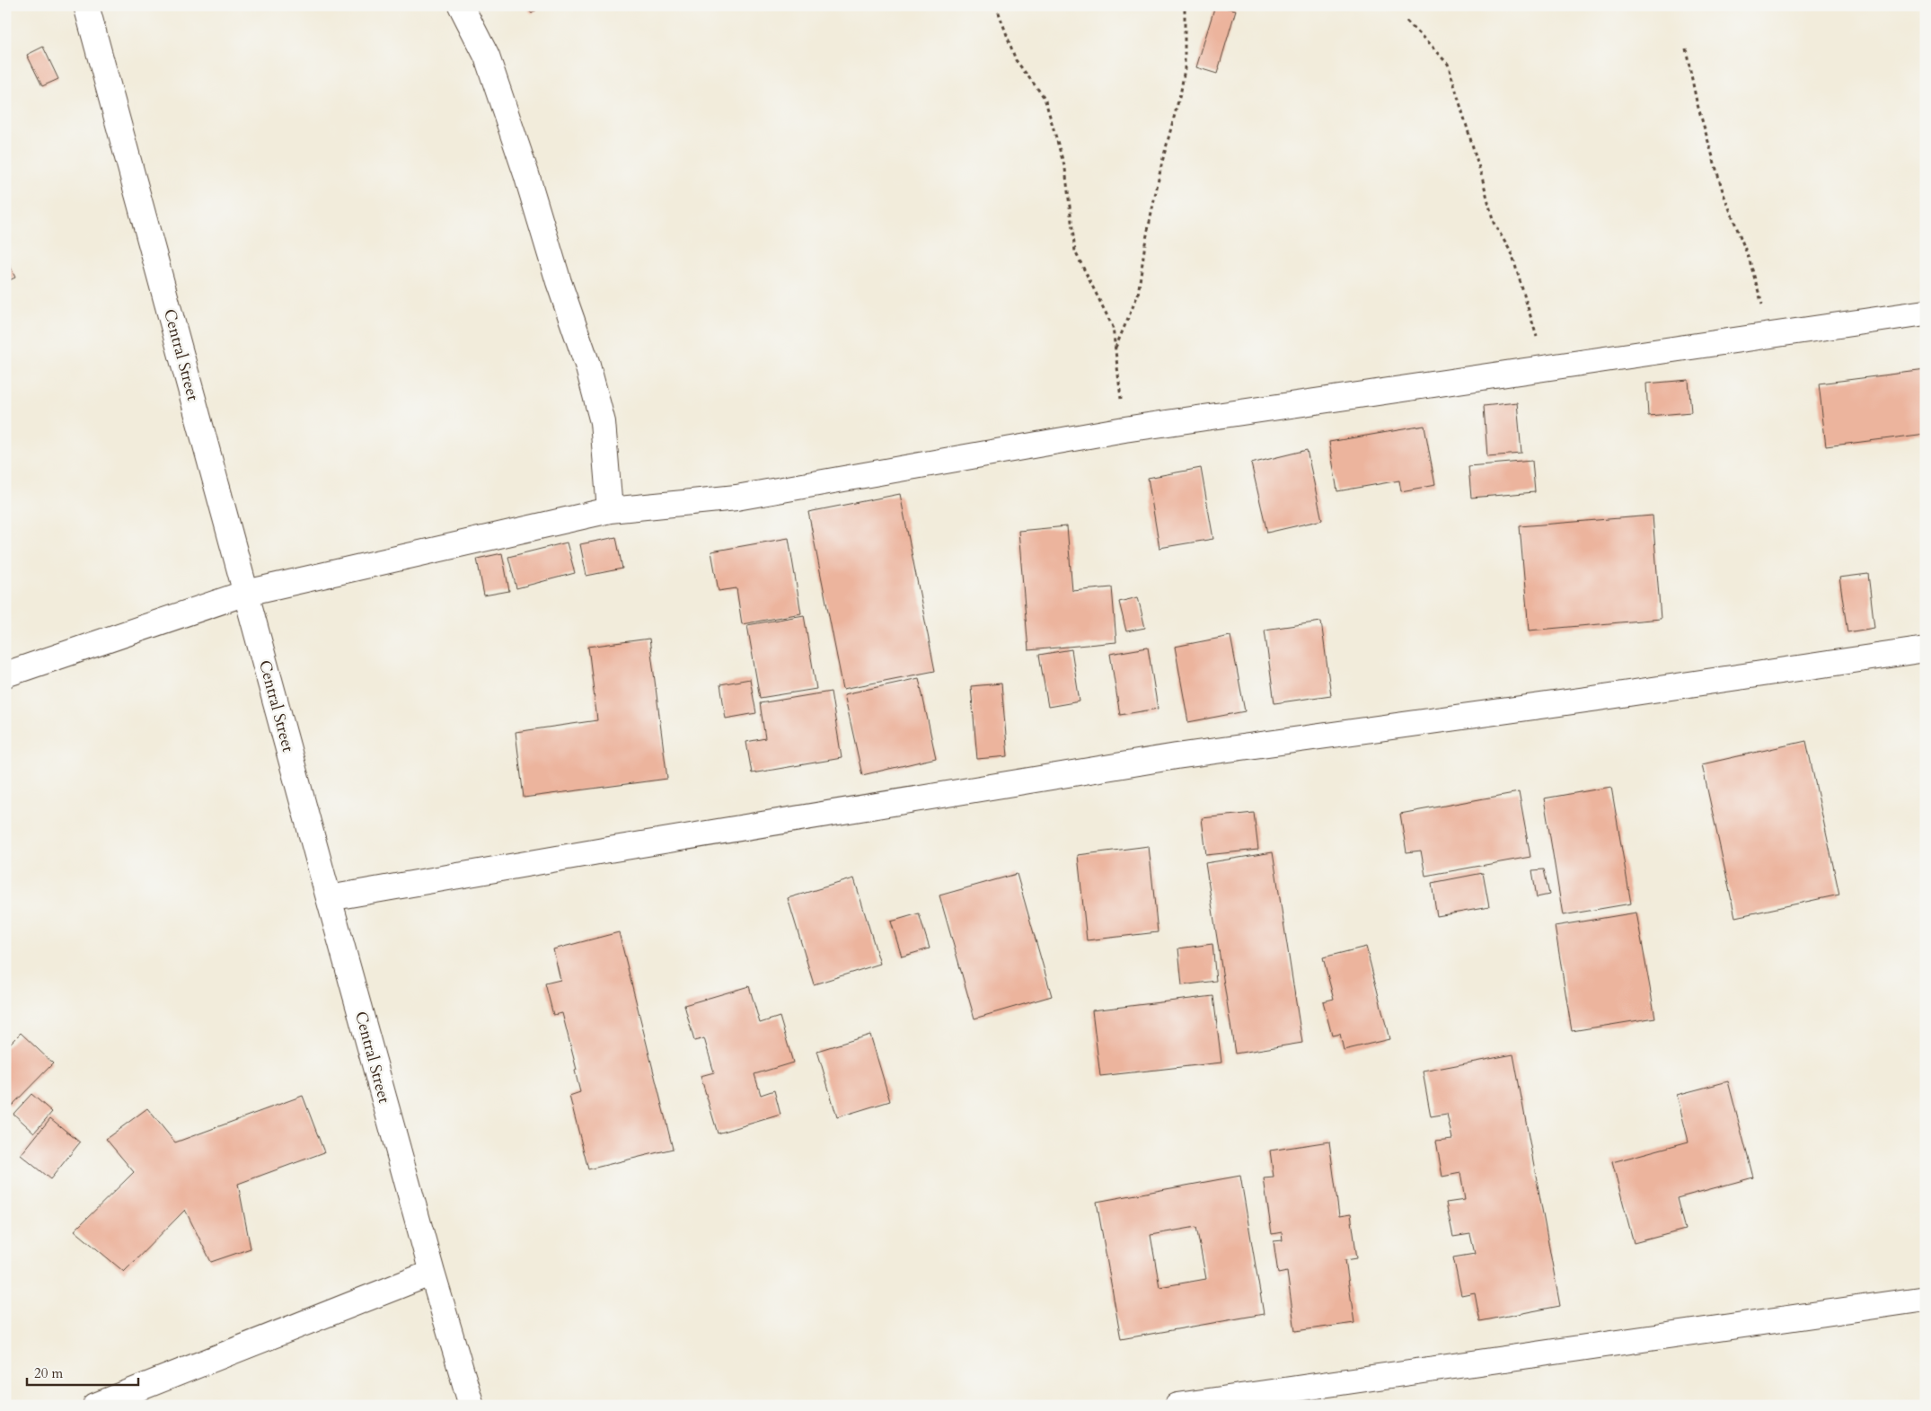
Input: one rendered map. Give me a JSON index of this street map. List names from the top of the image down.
{
  "streets": {
    "street": ["Central Street"]
  },
  "scale_bar": "20 m"
}
